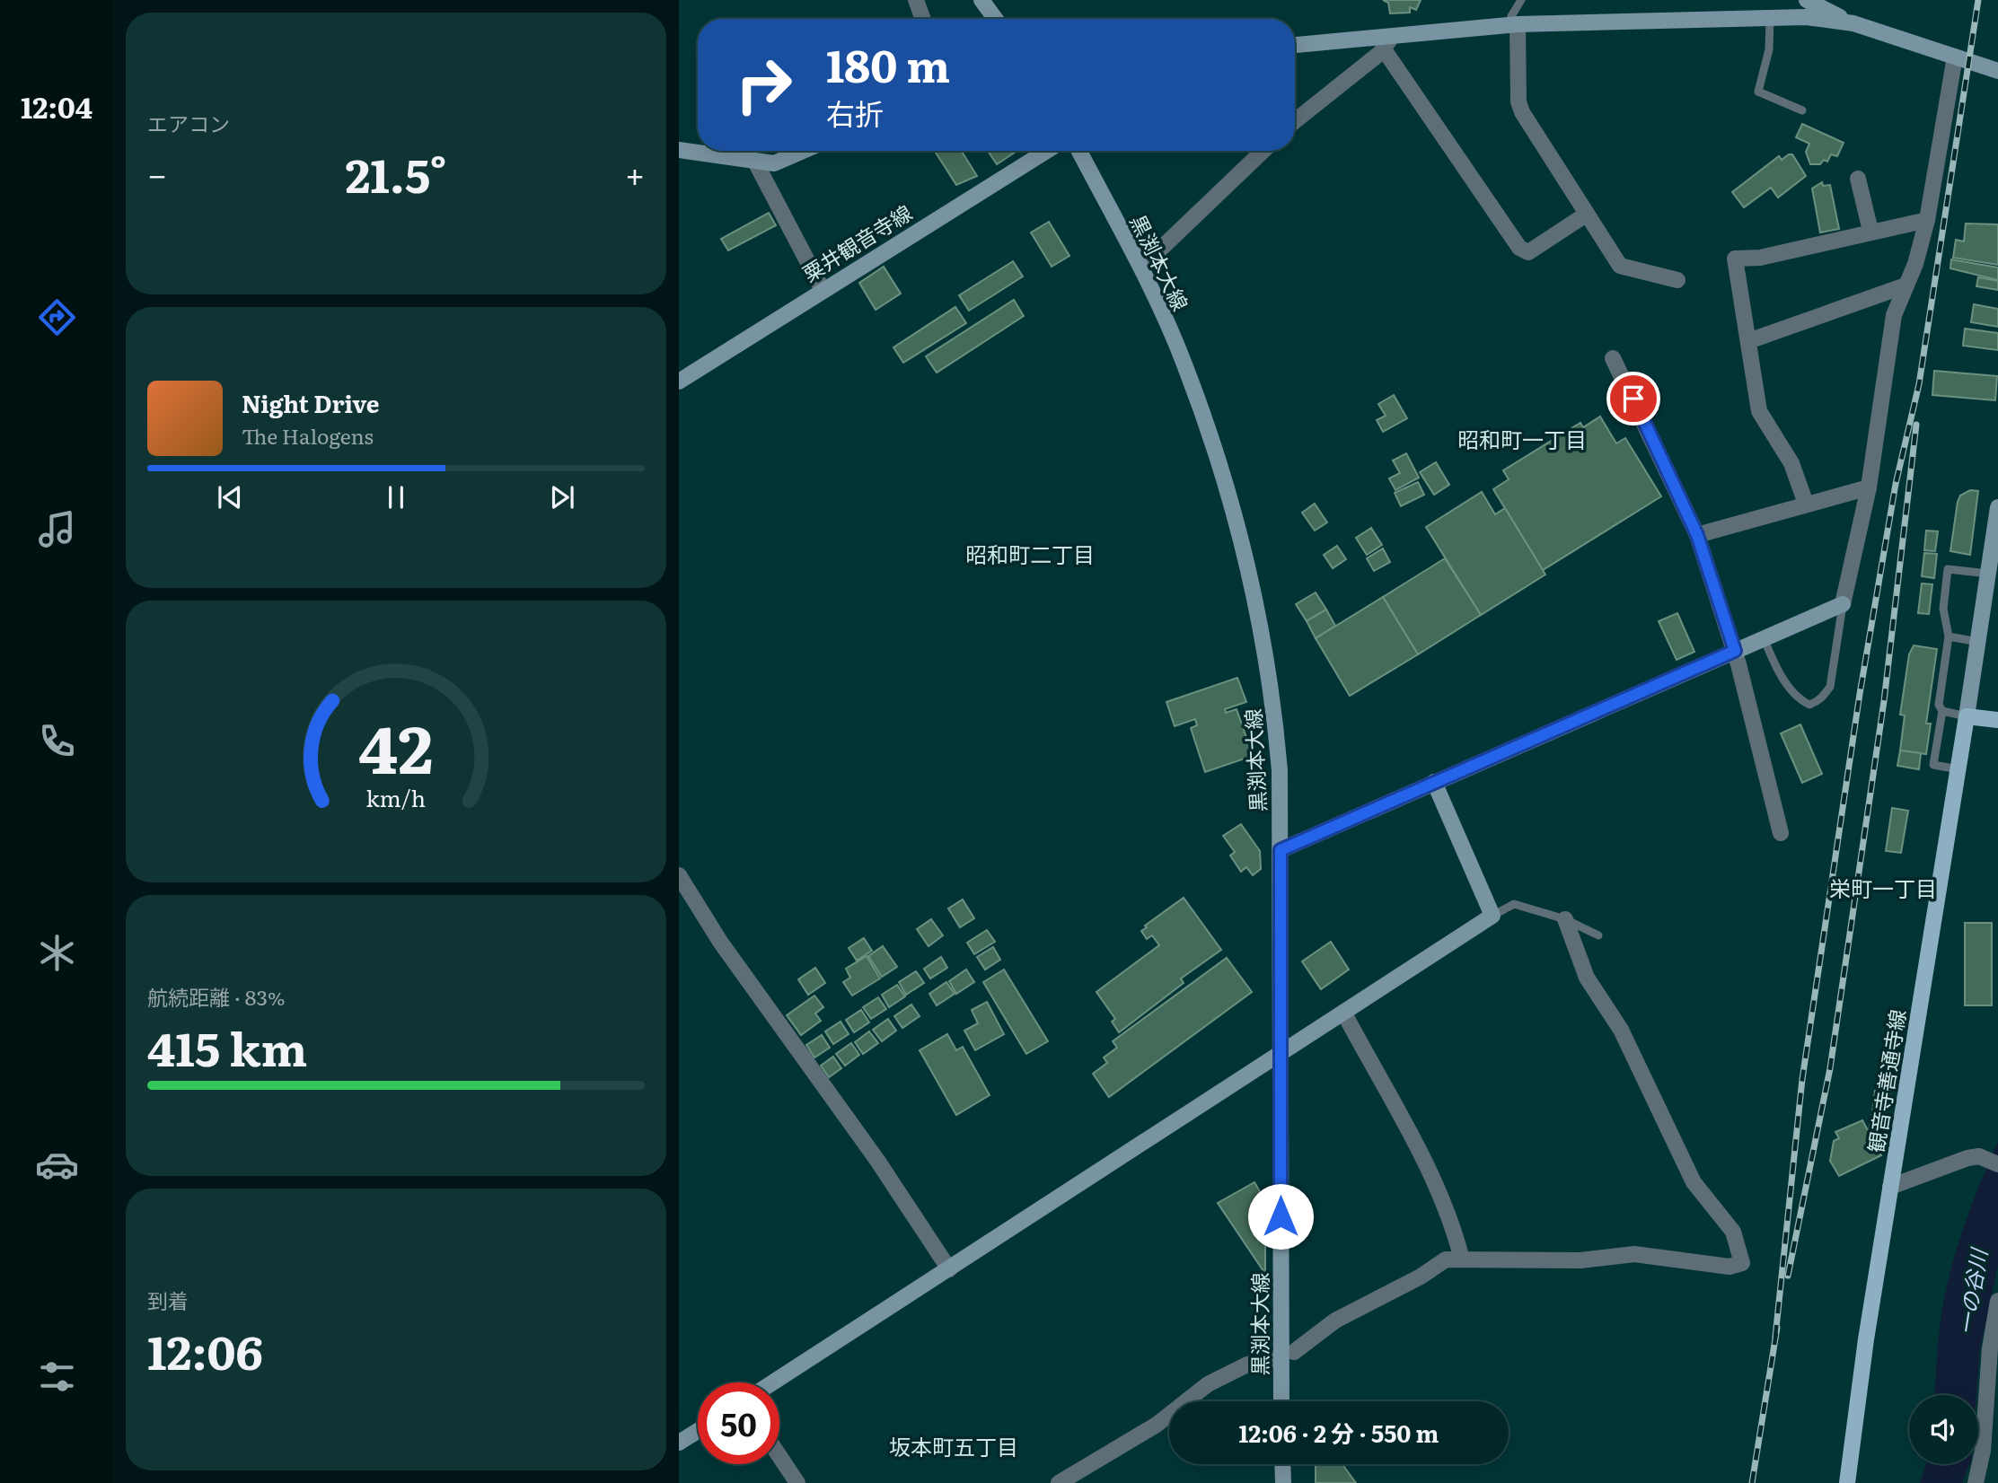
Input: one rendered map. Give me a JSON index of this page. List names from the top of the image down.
{
  "streets": {
    "main road": ["粟井観音寺線", "黒渕本大線", "観音寺善通寺線"]
  },
  "districts": [
    "昭和町一丁目",
    "昭和町二丁目",
    "栄町一丁目",
    "坂本町五丁目"
  ],
  "water": ["一の谷川"],
  "page": {
    "tabs": "12:04",
    "tile": [
      "エアコン",
      ["航続距離 · 83%", "415 km"],
      ["到着", "12:06"]
    ],
    "turn": ["180 m", "右折"],
    "heat": ["−", "21.5°", "+"],
    "song": ["Night Drive", "The Halogens"],
    "limit": "50",
    "trip": "12:06 · 2 分 · 550 m",
    "gauge": ["42", "km/h"]
  }
}
